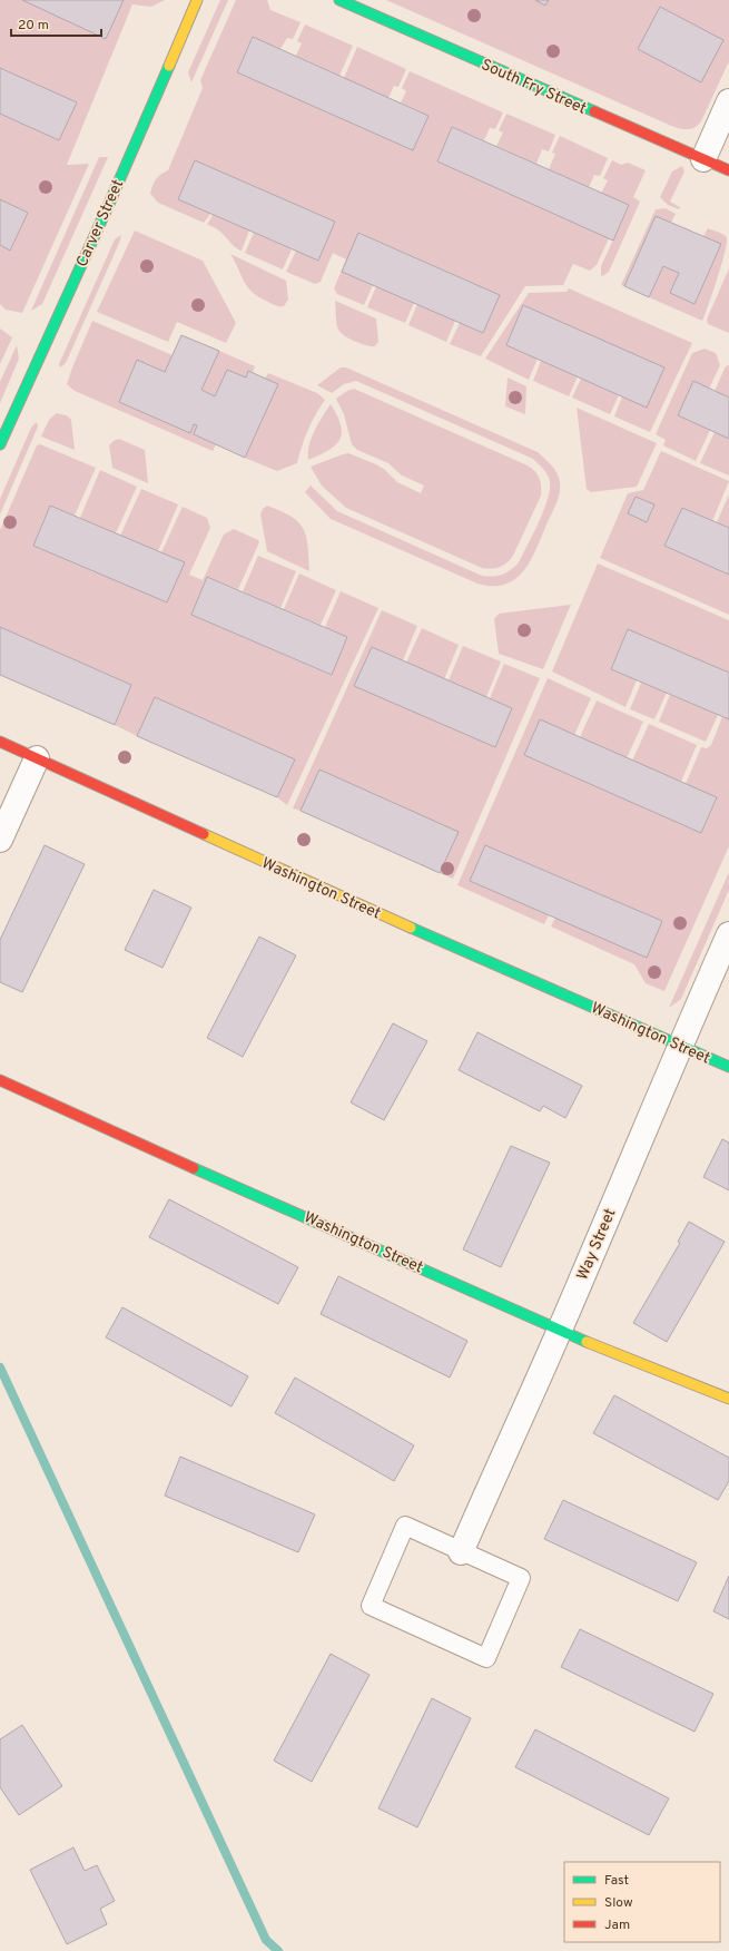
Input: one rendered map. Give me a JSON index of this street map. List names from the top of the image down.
{
  "streets": {
    "street": [
      "South Fry Street",
      "Carver Street",
      "Washington Street",
      "Way Street"
    ]
  },
  "crossings": [
    ["Washington Street", "Way Street"]
  ],
  "legend": ["Fast", "Slow", "Jam"],
  "scale_bar": "20 m"
}
